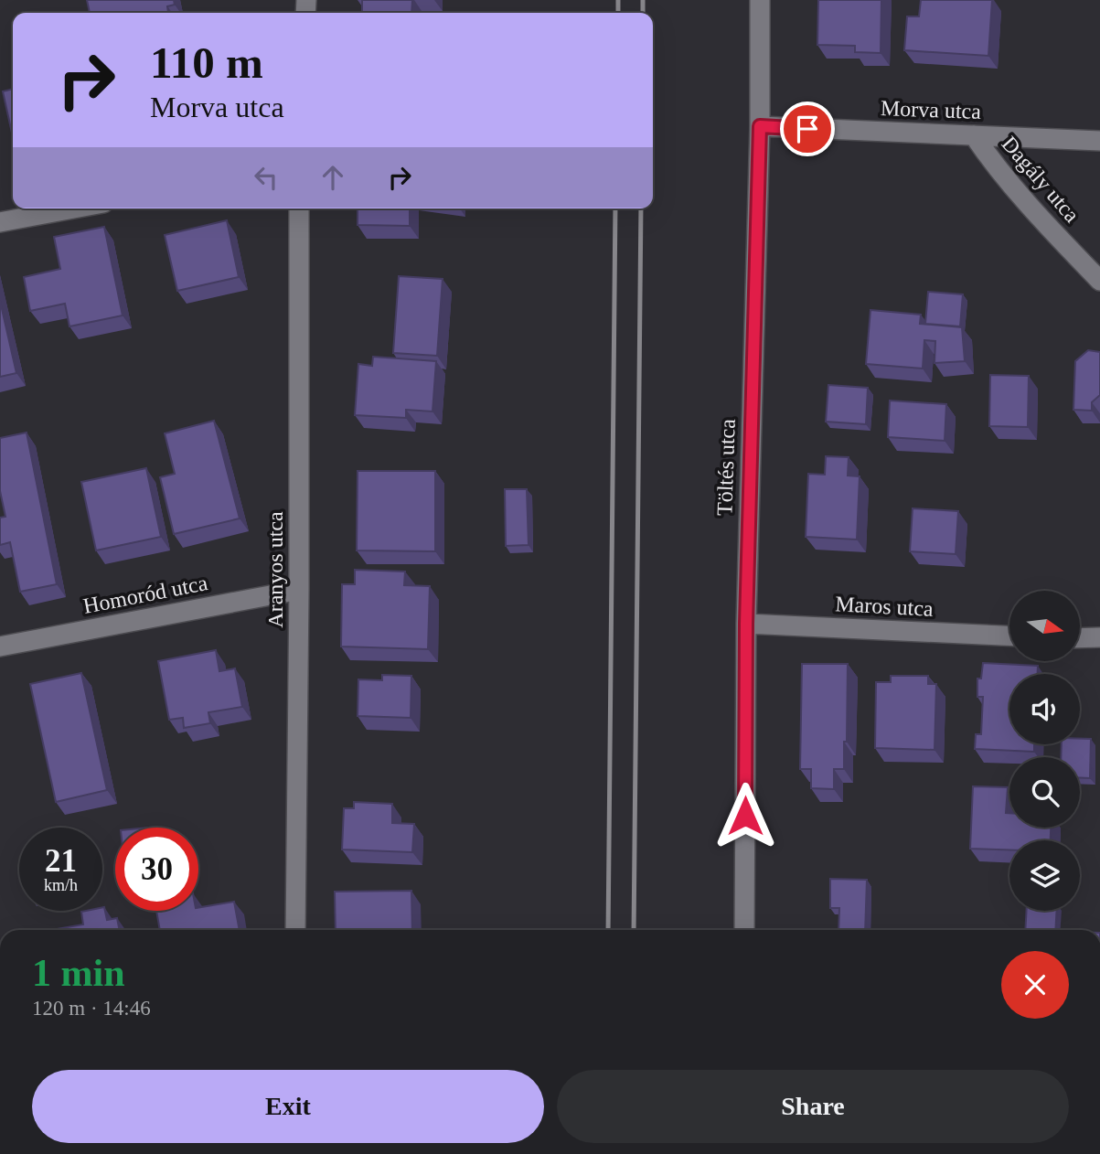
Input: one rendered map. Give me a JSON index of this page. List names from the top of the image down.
{
  "streets": {
    "street": [
      "Morva utca",
      "Dagály utca",
      "Töltés utca",
      "Aranyos utca",
      "Homoród utca",
      "Maros utca"
    ]
  },
  "crossings": [
    ["Morva utca", "Dagály utca"],
    ["Morva utca", "Töltés utca"],
    ["Töltés utca", "Maros utca"],
    ["Aranyos utca", "Homoród utca"]
  ],
  "north": "right",
  "page": {
    "turn": ["110 m", "Morva utca"],
    "speed": "21 km/h",
    "limit": "30",
    "heading": ["1 min", "120 m · 14:46"],
    "buttons": ["Exit", "Share"]
  }
}
